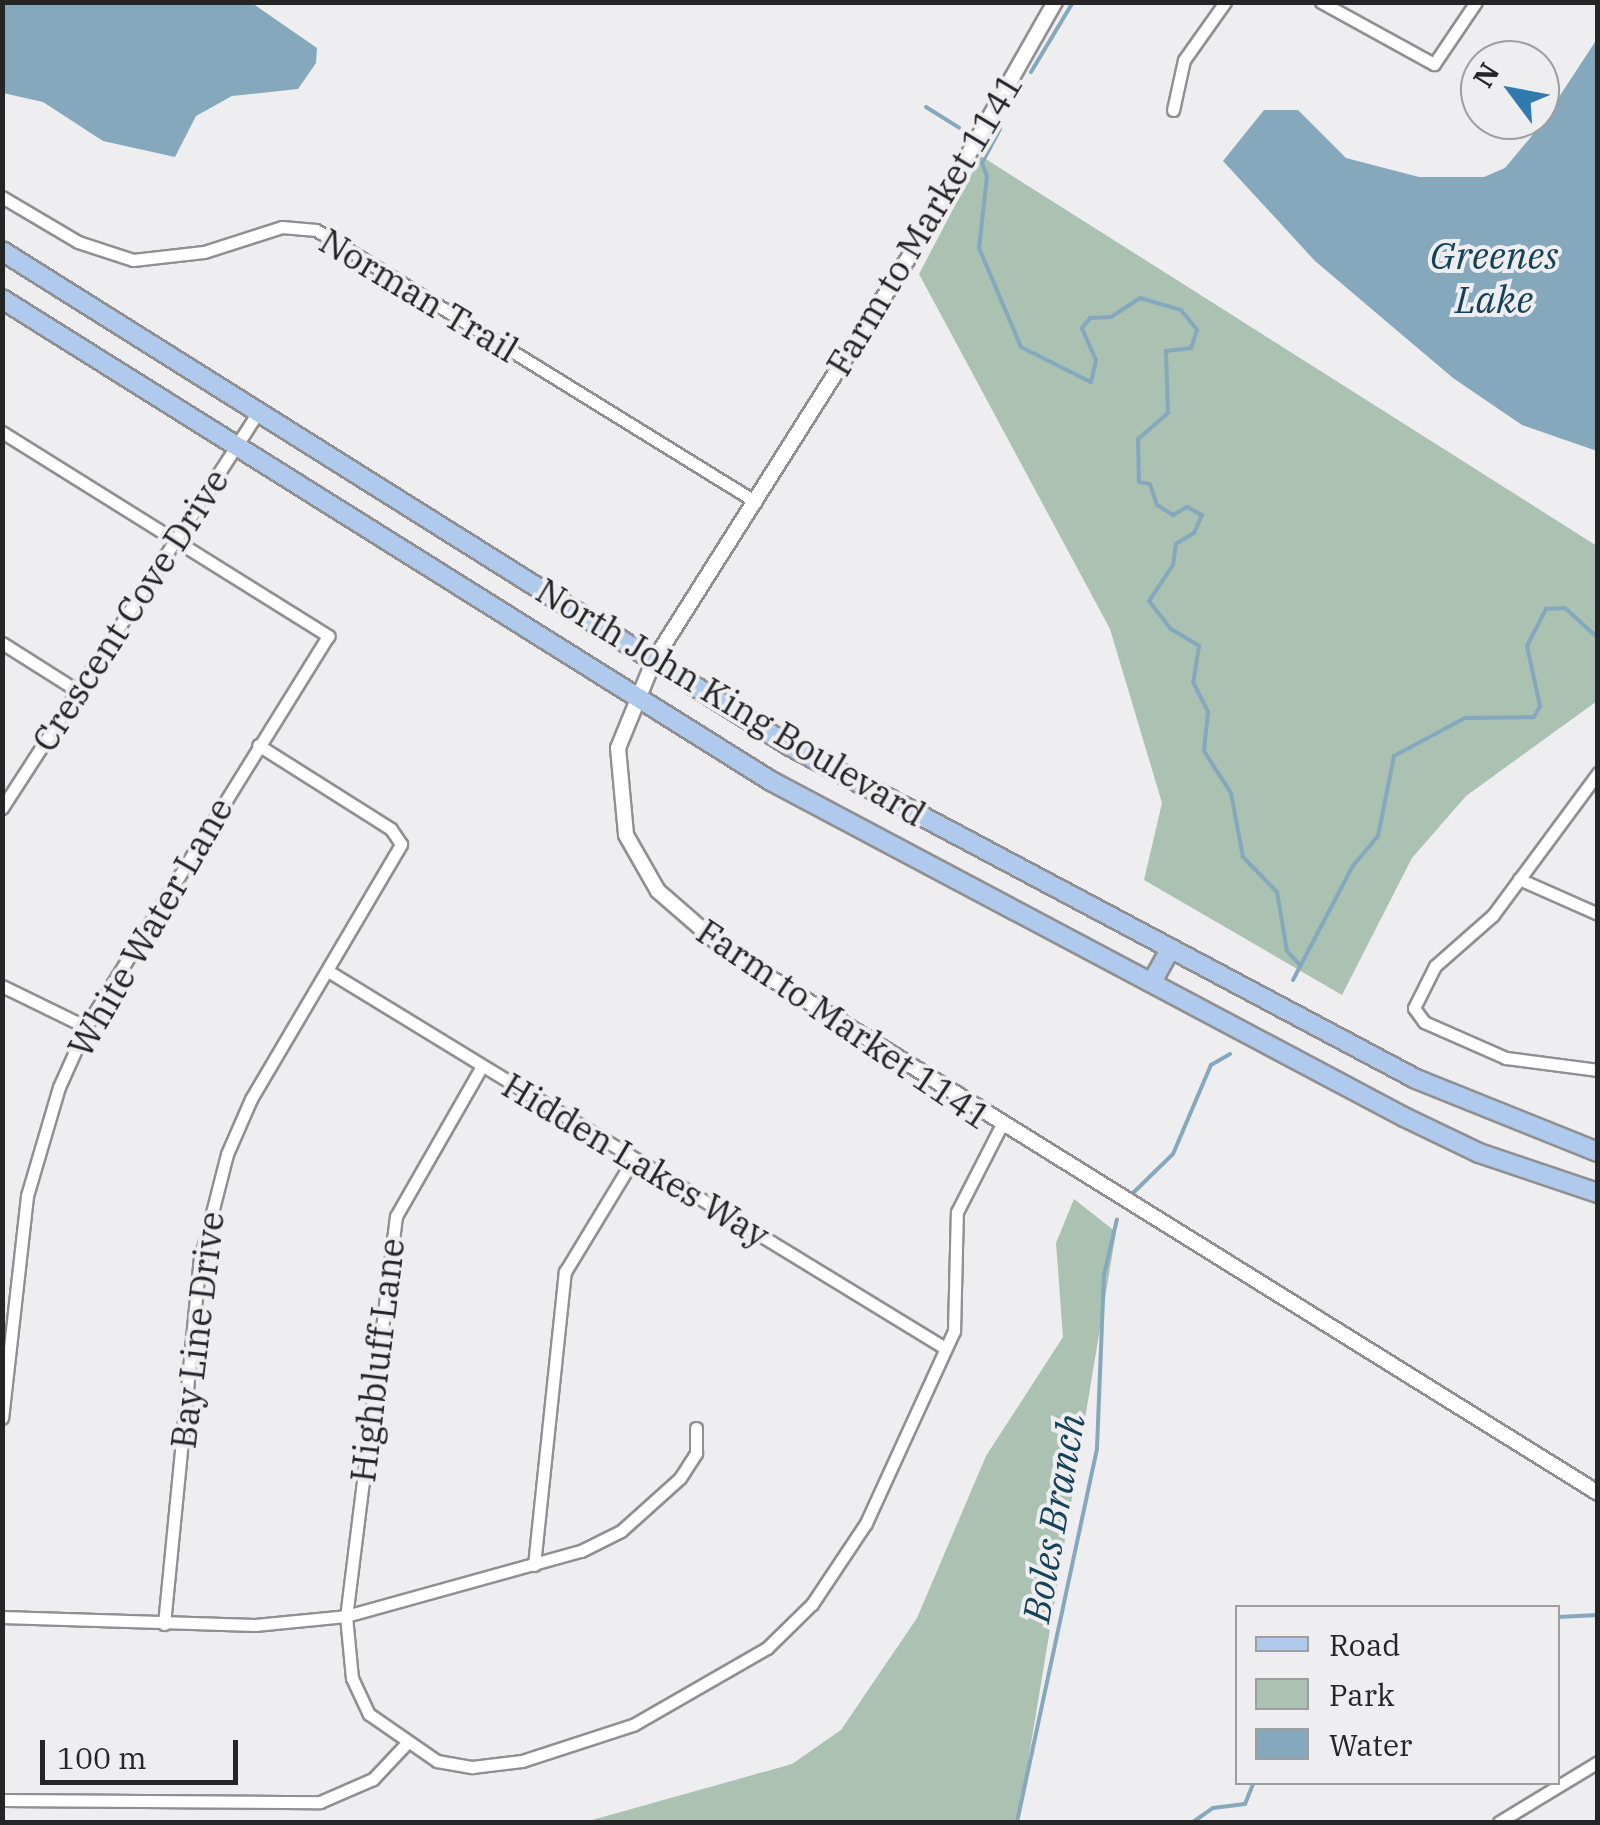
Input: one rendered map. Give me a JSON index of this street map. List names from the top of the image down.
{
  "streets": {
    "main road": ["North John King Boulevard"],
    "street": [
      "Farm to Market 1141",
      "Norman Trail",
      "Crescent Cove Drive",
      "White Water Lane",
      "Hidden Lakes Way",
      "Bay Line Drive",
      "Highbluff Lane"
    ]
  },
  "crossings": [
    ["Farm to Market 1141", "Norman Trail"],
    ["Farm to Market 1141", "North John King Boulevard"],
    ["Farm to Market 1141", "Highbluff Lane"],
    ["Crescent Cove Drive", "North John King Boulevard"],
    ["Crescent Cove Drive", "White Water Lane"],
    ["White Water Lane", "Bay Line Drive"],
    ["Hidden Lakes Way", "Bay Line Drive"],
    ["Hidden Lakes Way", "Highbluff Lane"]
  ],
  "water": ["Greenes Lake", "Boles Branch"],
  "legend": ["Road", "Park", "Water"],
  "scale_bar": "100 m",
  "north": "top left"
}
